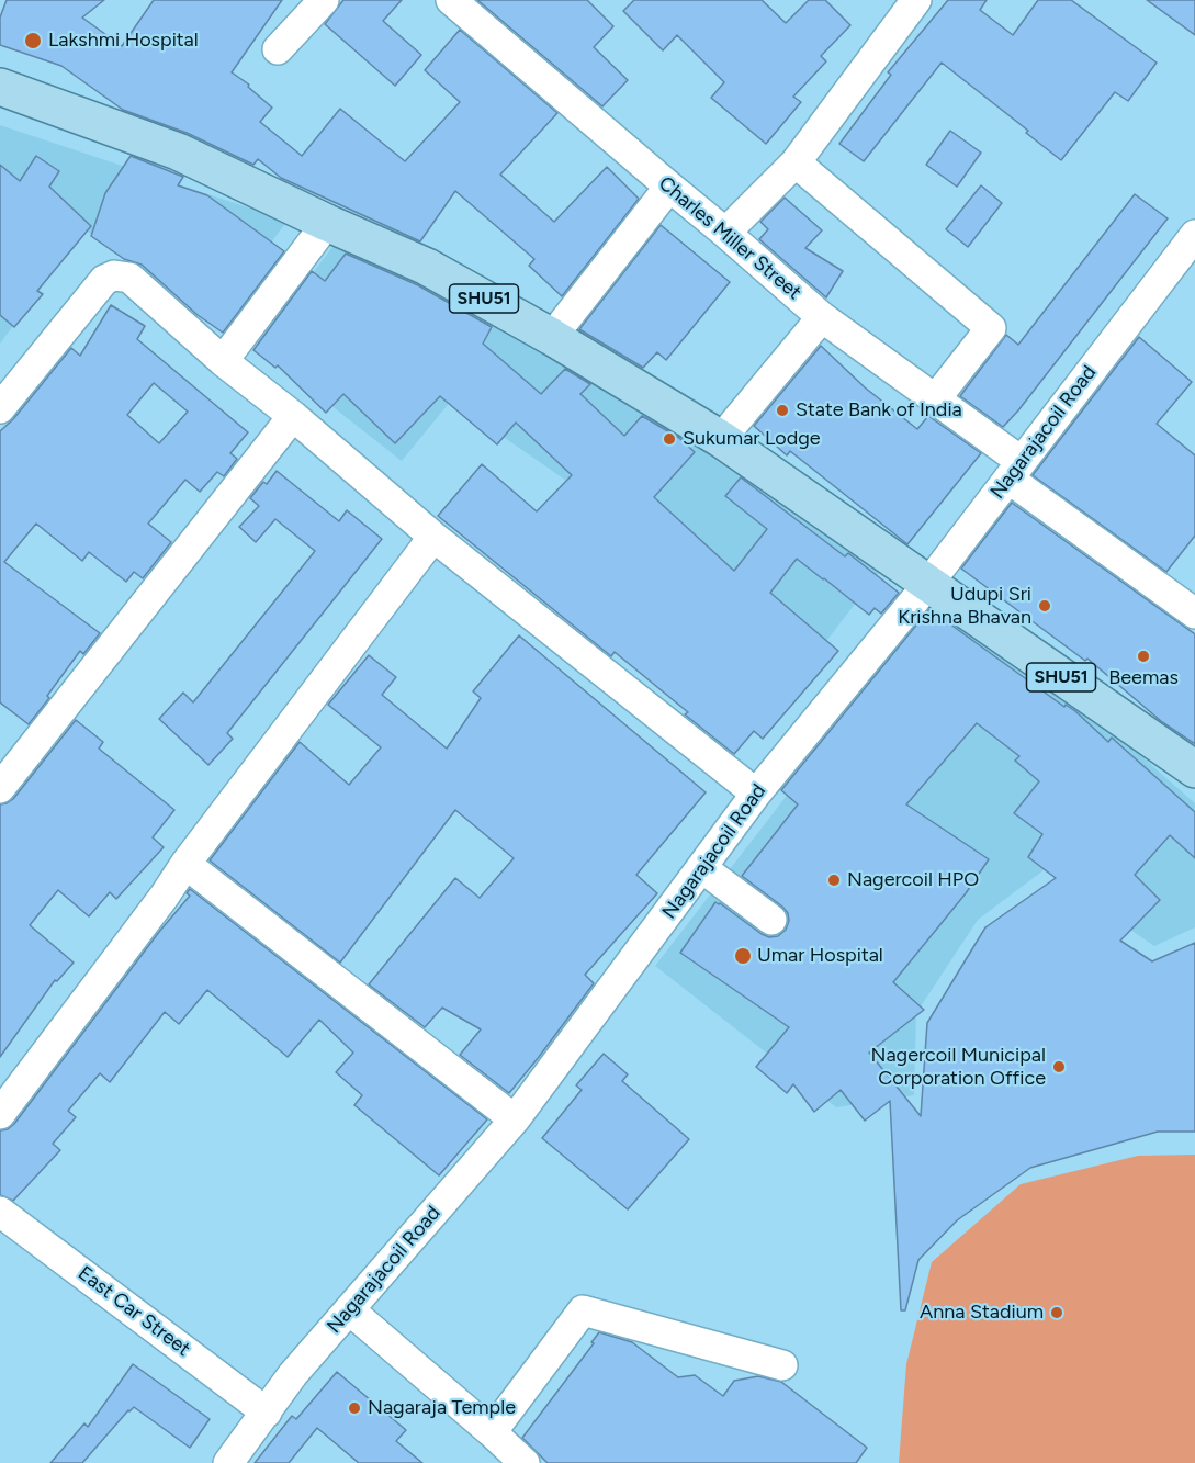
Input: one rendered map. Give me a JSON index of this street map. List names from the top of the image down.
{
  "streets": {
    "main road": ["SHU51"],
    "street": ["Charles Miller Street", "Nagarajacoil Road", "East Car Street"]
  },
  "crossings": [
    ["Charles Miller Street", "Nagarajacoil Road"],
    ["SHU51", "Nagarajacoil Road"],
    ["Nagarajacoil Road", "East Car Street"]
  ],
  "places": [
    "Lakshmi Hospital",
    "State Bank of India",
    "Sukumar Lodge",
    "Udupi Sri Krishna Bhavan",
    "Beemas",
    "Nagercoil HPO",
    "Umar Hospital",
    "Nagercoil Municipal Corporation Office",
    "Anna Stadium",
    "Nagaraja Temple"
  ]
}
